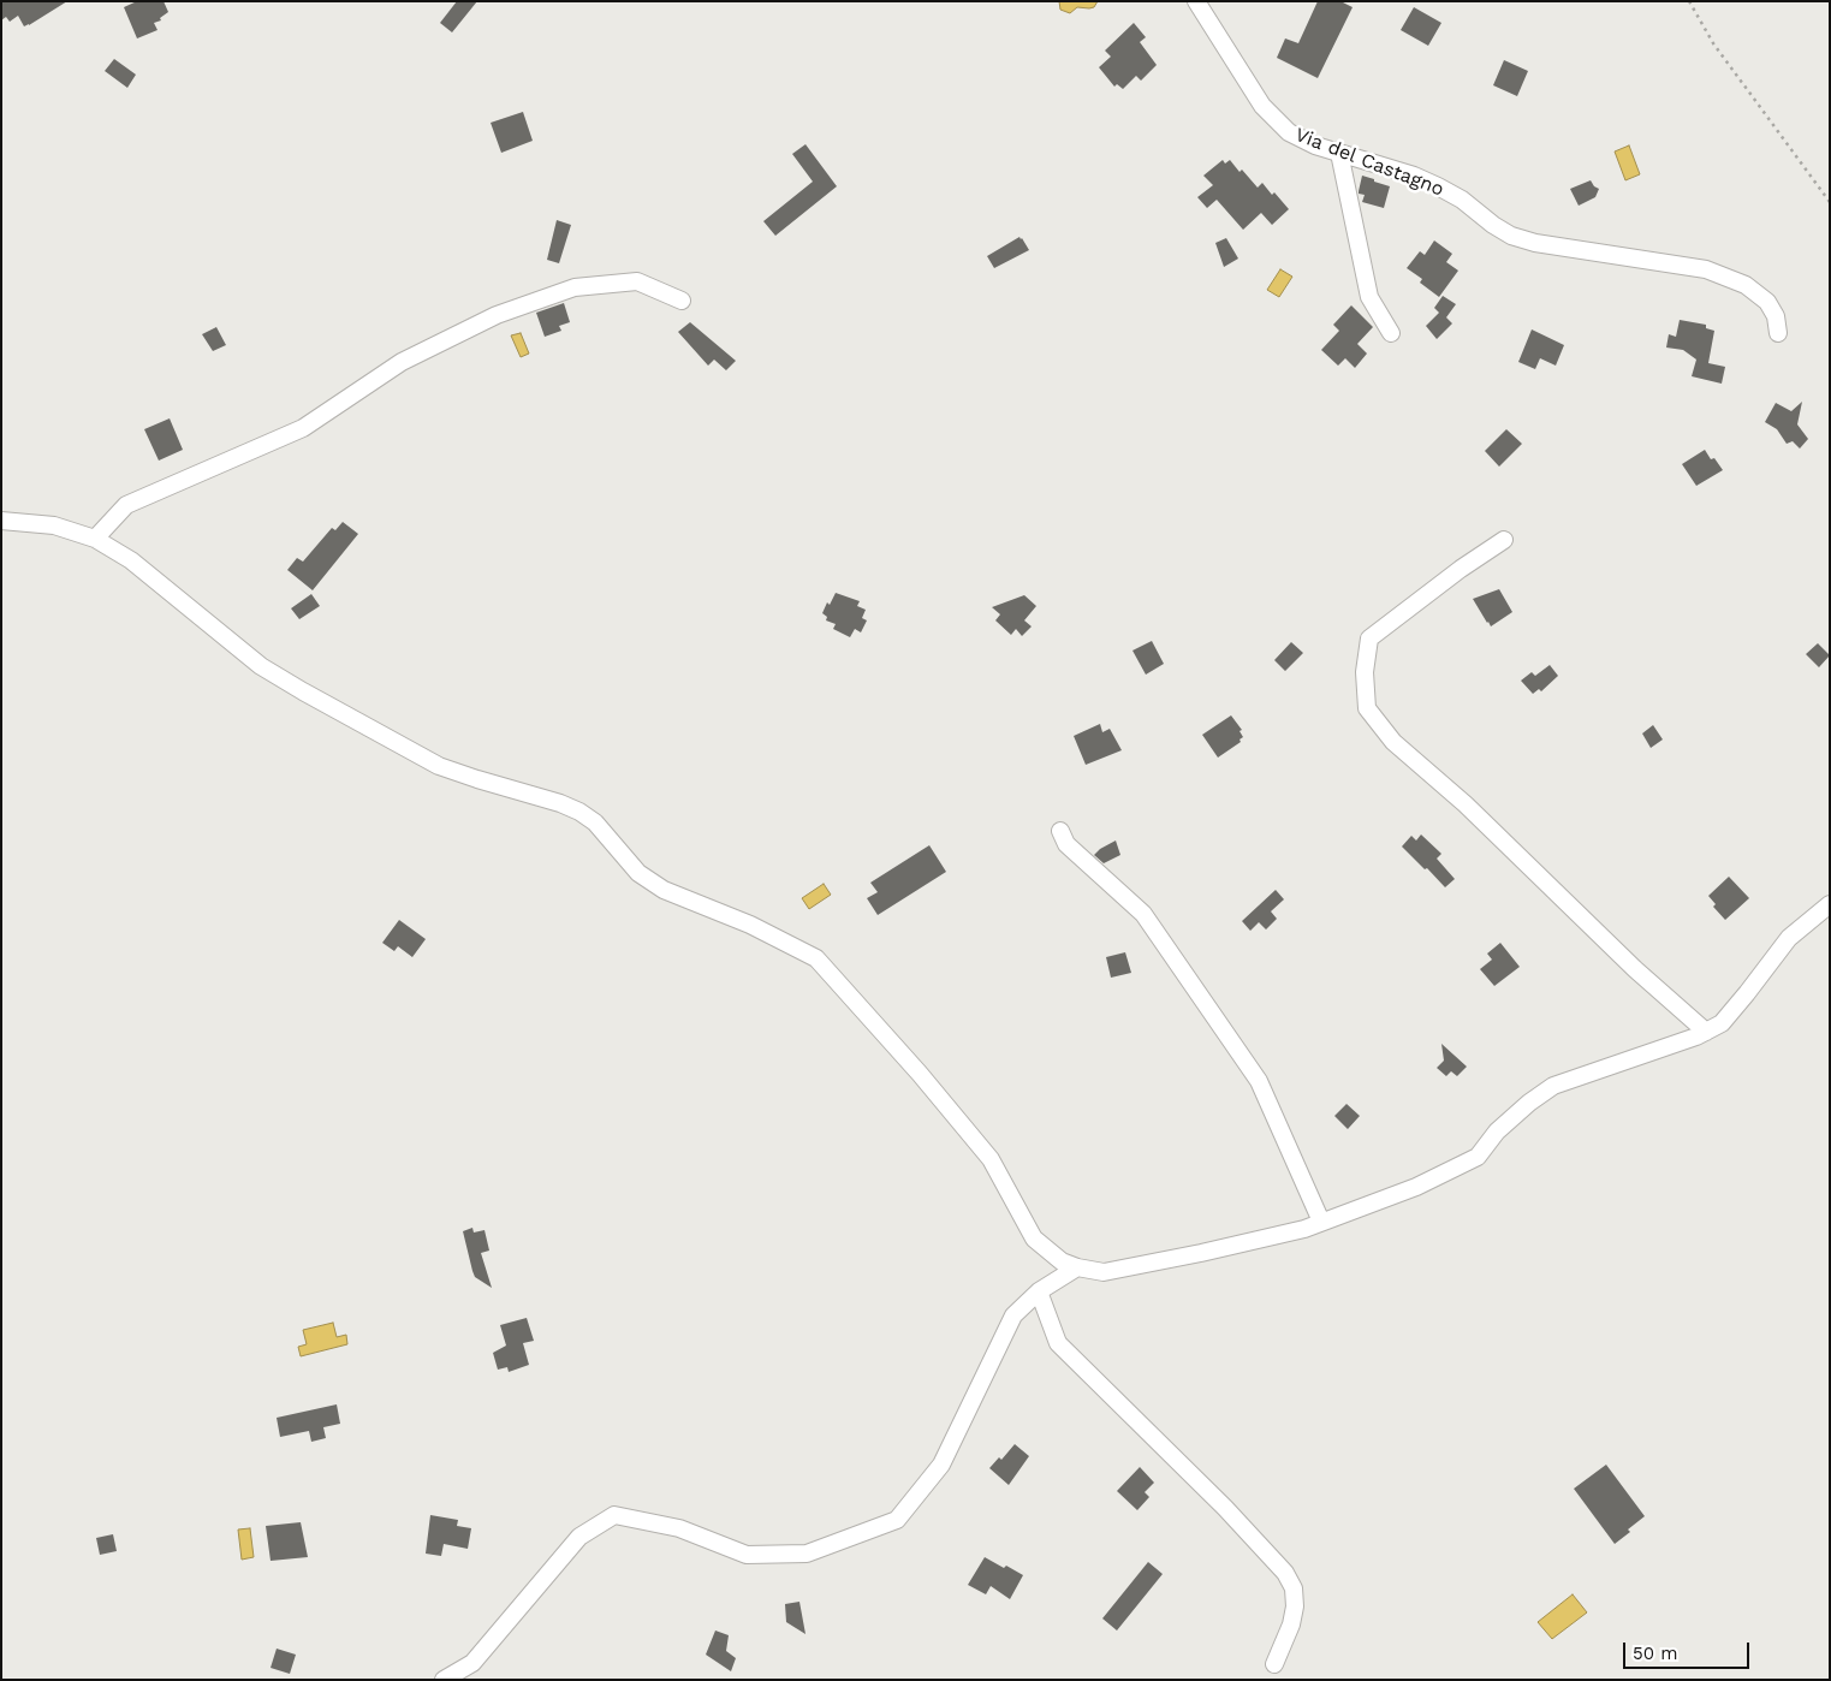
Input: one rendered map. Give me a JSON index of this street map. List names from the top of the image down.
{
  "streets": {
    "street": ["Via del Castagno"]
  },
  "scale_bar": "50 m"
}
